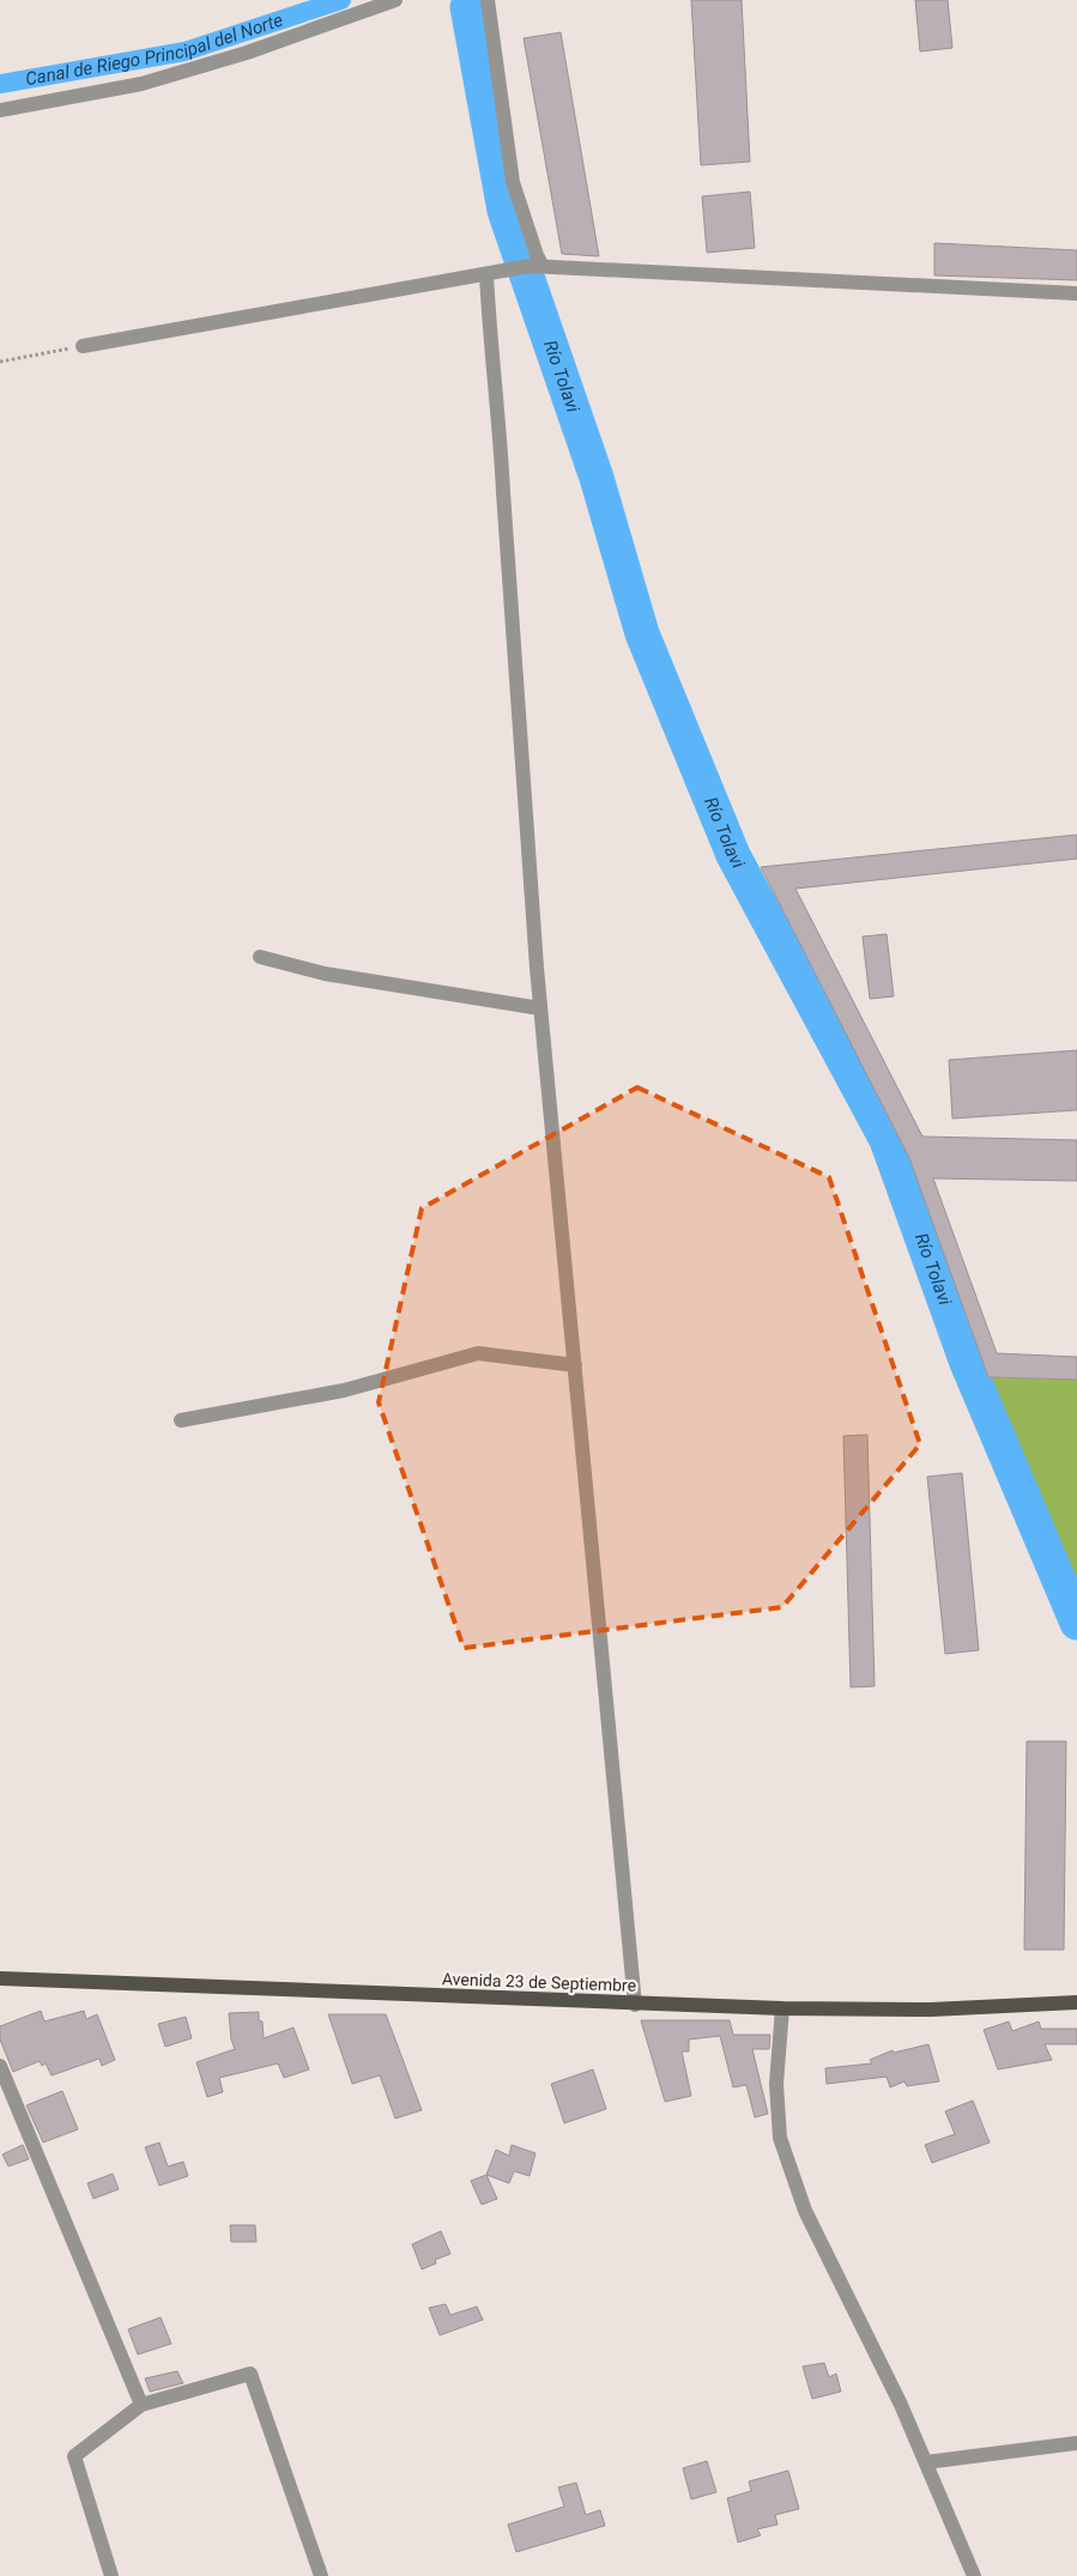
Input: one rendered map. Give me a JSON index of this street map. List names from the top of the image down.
{
  "streets": {
    "main road": ["Avenida 23 de Septiembre"]
  },
  "water": ["Canal de Riego Principal del Norte", "Río Tolavi"]
}
